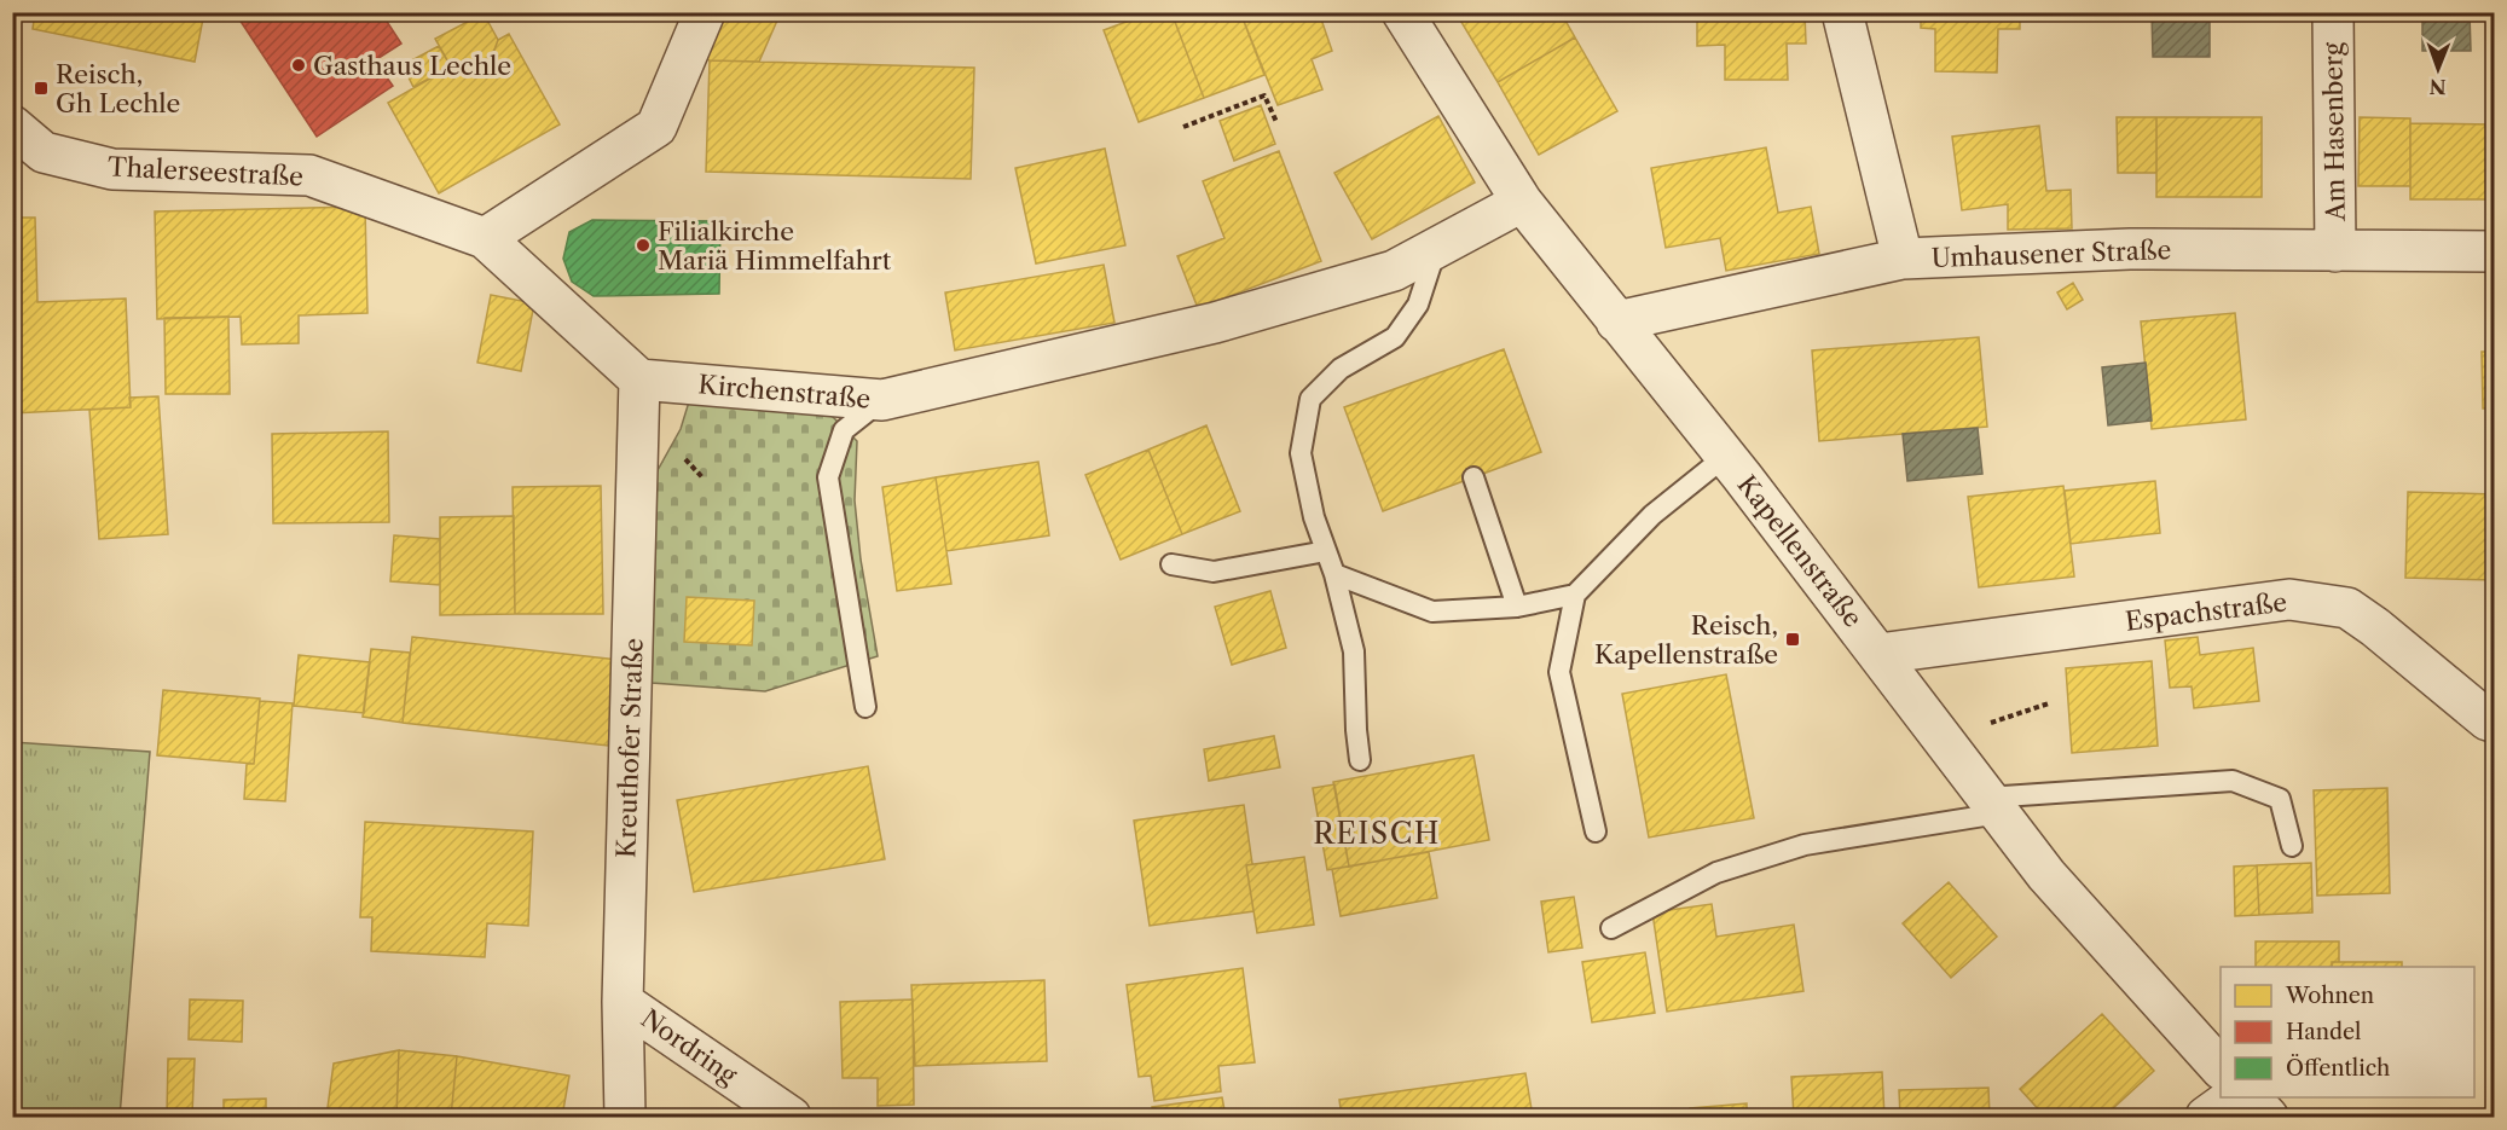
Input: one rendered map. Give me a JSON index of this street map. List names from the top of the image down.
{
  "streets": {
    "street": [
      "Am Hasenberg",
      "Thalerseestraße",
      "Umhausener Straße",
      "Kirchenstraße",
      "Kapellenstraße",
      "Espachstraße",
      "Kreuthofer Straße",
      "Nordring"
    ]
  },
  "crossings": [
    ["Am Hasenberg", "Umhausener Straße"],
    ["Umhausener Straße", "Kapellenstraße"],
    ["Kirchenstraße", "Kapellenstraße"],
    ["Kirchenstraße", "Kreuthofer Straße"],
    ["Kapellenstraße", "Espachstraße"],
    ["Kreuthofer Straße", "Nordring"]
  ],
  "districts": ["REISCH"],
  "places": {
    "other": ["Gasthaus Lechle", "Filialkirche Mariä Himmelfahrt"],
    "transit": ["Reisch, Gh Lechle", "Reisch, Kapellenstraße"]
  },
  "legend": ["Wohnen", "Handel", "Öffentlich"],
  "north": "bottom"
}
